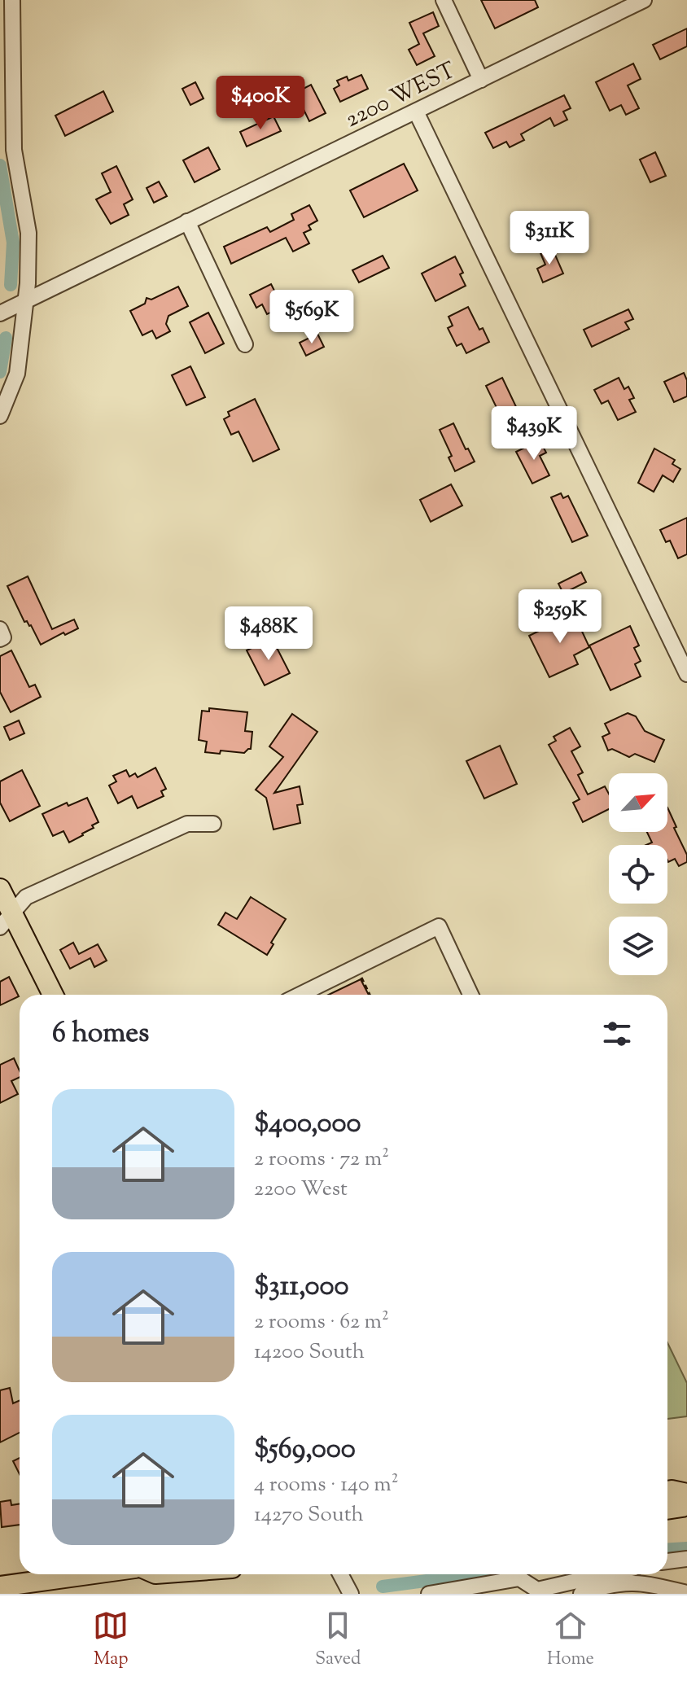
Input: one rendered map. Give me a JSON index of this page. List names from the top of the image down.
{
  "streets": {
    "street": ["2200 WEST"]
  },
  "north": "top right",
  "page": {
    "price": [
      "$400K",
      "$311K",
      "$569K",
      "$439K",
      "$259K",
      "$488K"
    ],
    "heading": "6 homes",
    "list": [
      {
        "name": "$400,000",
        "note": "2 rooms · 72 m² · 2200 West"
      },
      {
        "name": "$311,000",
        "note": "2 rooms · 62 m² · 14200 South"
      },
      {
        "name": "$569,000",
        "note": "4 rooms · 140 m² · 14270 South"
      }
    ],
    "tabs": ["Map", "Saved", "Home"]
  }
}
